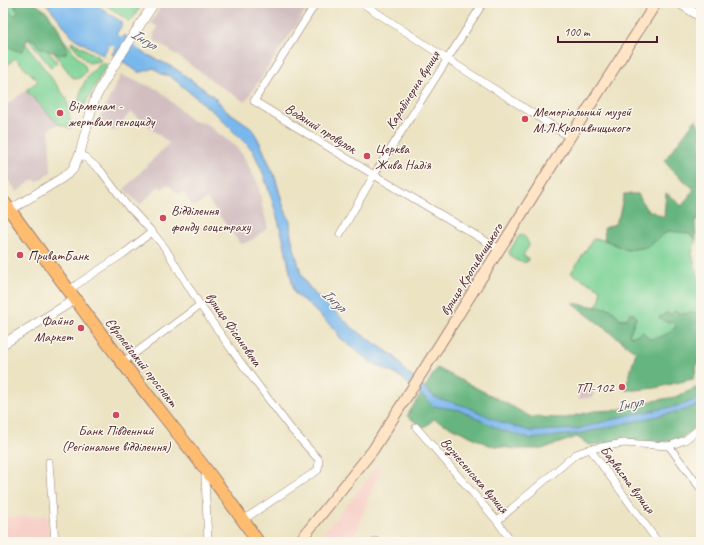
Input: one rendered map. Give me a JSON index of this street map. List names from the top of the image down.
{
  "streets": {
    "main road": ["вулиця Кропивницького", "Європейський проспект"],
    "street": [
      "Карабінерна вулиця",
      "Водяний провулок",
      "вулиця Фісановича",
      "Вознесенська вулиця",
      "Барвиста вулиця"
    ]
  },
  "crossings": [
    ["Карабінерна вулиця", "Водяний провулок"],
    ["Водяний провулок", "вулиця Кропивницького"],
    ["вулиця Фісановича", "Європейський проспект"],
    ["Вознесенська вулиця", "Барвиста вулиця"]
  ],
  "water": ["Інгул"],
  "places": [
    "Вірменам - жертвам геноциду",
    "Меморіальний музей М.Л.Кропивницького",
    "Церква Жива Надія",
    "Відділення фонду соцстраху",
    "ПриватБанк",
    "Файно Маркет",
    "ТП-102",
    "Банк Південний (Регіональне відділення)"
  ],
  "scale_bar": "100 m"
}
